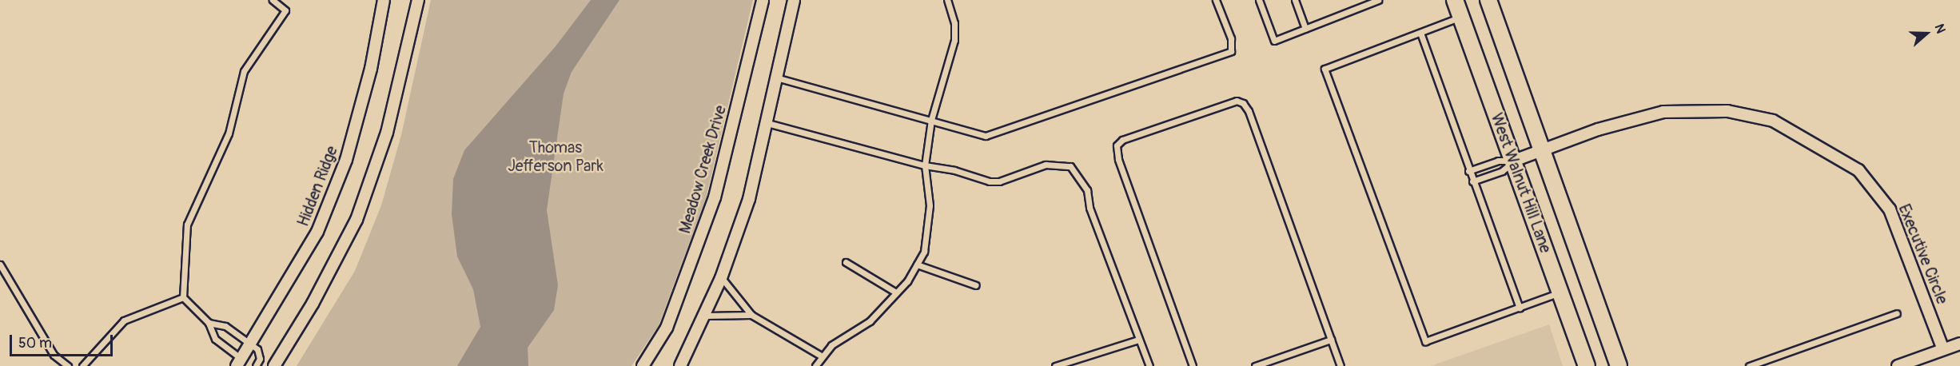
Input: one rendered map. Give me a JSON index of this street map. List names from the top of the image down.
{
  "streets": {
    "main road": ["West Walnut Hill Lane"],
    "street": ["Meadow Creek Drive", "Hidden Ridge", "Executive Circle"]
  },
  "crossings": [
    ["West Walnut Hill Lane", "Executive Circle"]
  ],
  "parks": ["Thomas Jefferson Park"],
  "scale_bar": "50 m",
  "north": "right"
}
